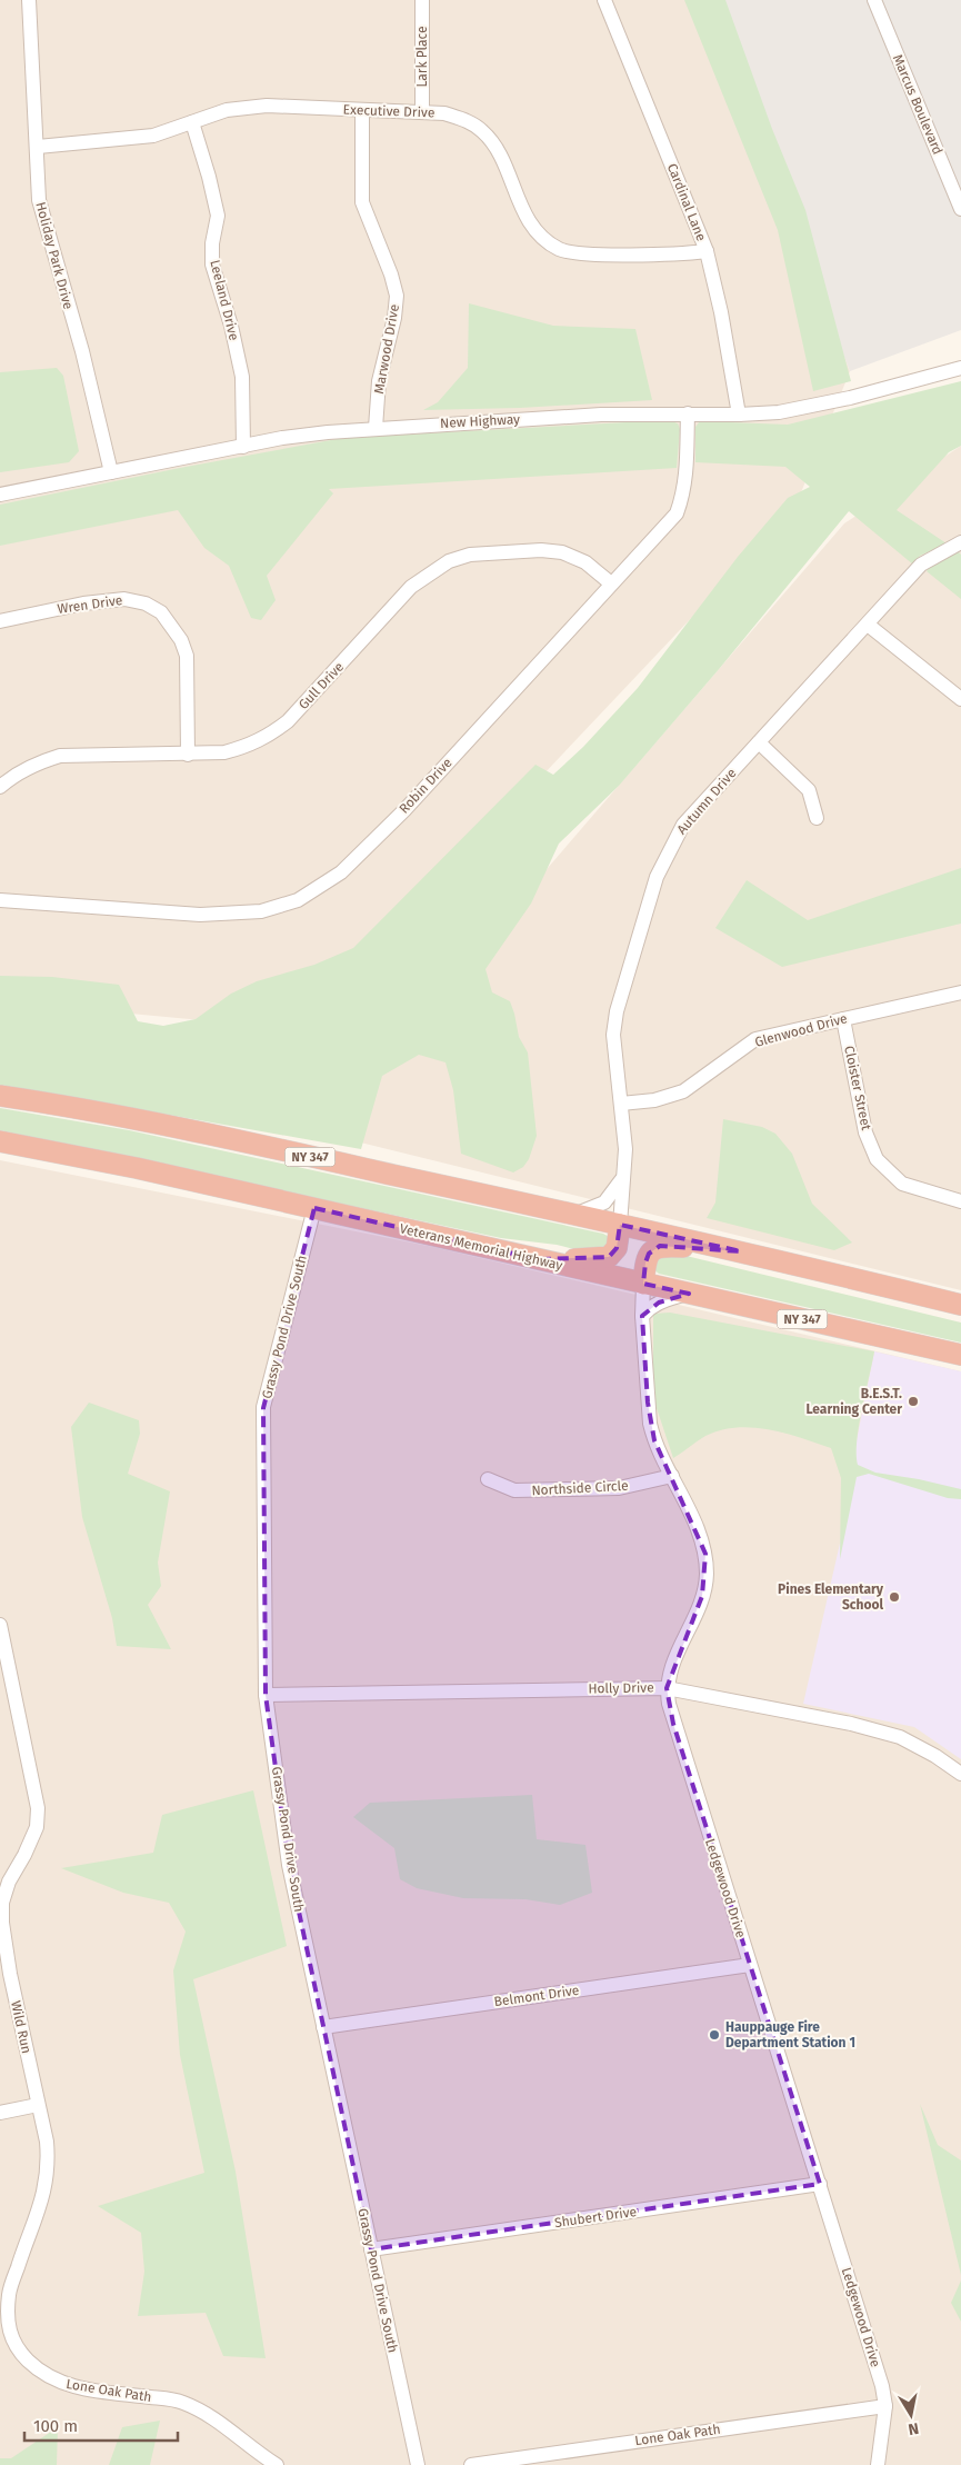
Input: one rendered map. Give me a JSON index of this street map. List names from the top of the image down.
{
  "streets": {
    "highway": ["NY 347", "Veterans Memorial Highway"],
    "street": [
      "Lark Place",
      "Marcus Boulevard",
      "Executive Drive",
      "Cardinal Lane",
      "Holiday Park Drive",
      "Leeland Drive",
      "Marwood Drive",
      "New Highway",
      "Wren Drive",
      "Gull Drive",
      "Robin Drive",
      "Autumn Drive",
      "Glenwood Drive",
      "Cloister Street",
      "Grassy Pond Drive South",
      "Northside Circle",
      "Holly Drive",
      "Ledgewood Drive",
      "Belmont Drive",
      "Wild Run",
      "Shubert Drive",
      "Lone Oak Path"
    ]
  },
  "crossings": [
    ["Lark Place", "Executive Drive"],
    ["Executive Drive", "Cardinal Lane"],
    ["Executive Drive", "Holiday Park Drive"],
    ["Executive Drive", "Leeland Drive"],
    ["Executive Drive", "Marwood Drive"],
    ["Cardinal Lane", "New Highway"],
    ["Holiday Park Drive", "New Highway"],
    ["Leeland Drive", "New Highway"],
    ["Marwood Drive", "New Highway"],
    ["New Highway", "Robin Drive"],
    ["Wren Drive", "Gull Drive"],
    ["Gull Drive", "Robin Drive"],
    ["Autumn Drive", "Glenwood Drive"],
    ["Autumn Drive", "NY 347"],
    ["Glenwood Drive", "Cloister Street"],
    ["Veterans Memorial Highway", "Grassy Pond Drive South"],
    ["Veterans Memorial Highway", "Ledgewood Drive"],
    ["Grassy Pond Drive South", "Holly Drive"],
    ["Grassy Pond Drive South", "Belmont Drive"],
    ["Grassy Pond Drive South", "Shubert Drive"],
    ["Northside Circle", "Ledgewood Drive"],
    ["Holly Drive", "Ledgewood Drive"],
    ["Ledgewood Drive", "Belmont Drive"],
    ["Ledgewood Drive", "Shubert Drive"],
    ["Ledgewood Drive", "Lone Oak Path"],
    ["Wild Run", "Lone Oak Path"]
  ],
  "places": ["B.E.S.T. Learning Center", "Pines Elementary School", "Hauppauge Fire Department Station 1"],
  "scale_bar": "100 m",
  "north": "bottom"
}
